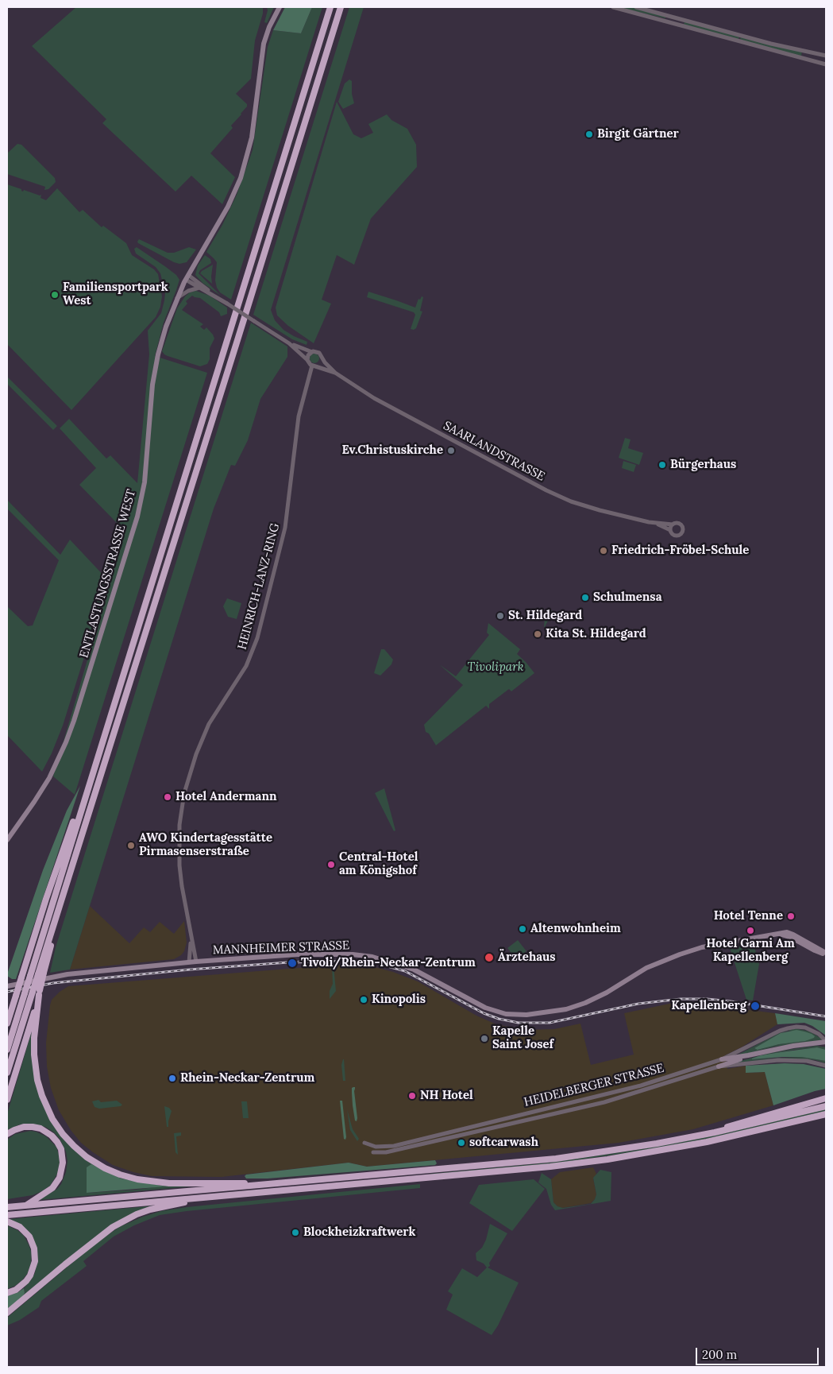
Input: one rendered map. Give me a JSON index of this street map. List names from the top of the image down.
{
  "streets": {
    "main road": ["ENTLASTUNGSSTRASSE WEST", "MANNHEIMER STRASSE", "HEIDELBERGER STRASSE"],
    "street": ["SAARLANDSTRASSE", "HEINRICH-LANZ-RING"]
  },
  "crossings": [
    ["SAARLANDSTRASSE", "HEINRICH-LANZ-RING"],
    ["HEINRICH-LANZ-RING", "MANNHEIMER STRASSE"]
  ],
  "parks": ["Tivolipark"],
  "places": [
    "Birgit Gärtner",
    "Familiensportpark West",
    "Ev.Christuskirche",
    "Bürgerhaus",
    "Friedrich-Fröbel-Schule",
    "Schulmensa",
    "St. Hildegard",
    "Kita St. Hildegard",
    "Hotel Andermann",
    "AWO Kindertagesstätte Pirmasenserstraße",
    "Central-Hotel am Königshof",
    "Hotel Tenne",
    "Altenwohnheim",
    "Hotel Garni Am Kapellenberg",
    "Ärztehaus",
    "Tivoli/Rhein-Neckar-Zentrum",
    "Kinopolis",
    "Kapellenberg",
    "Kapelle Saint Josef",
    "Rhein-Neckar-Zentrum",
    "NH Hotel",
    "softcarwash",
    "Blockheizkraftwerk"
  ],
  "scale_bar": "200 m"
}
